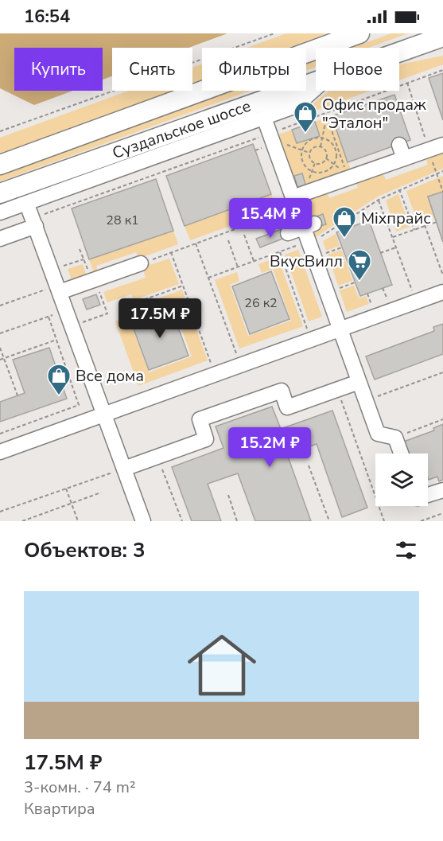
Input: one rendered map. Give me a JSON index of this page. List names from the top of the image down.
{
  "streets": {
    "main road": ["Суздальское шоссе"]
  },
  "places": {
    "shop": ["Офис продаж \"Эталон\"", "Mixпрайс", "Все дома"],
    "supermarket": ["ВкусВилл"]
  },
  "house_numbers": ["28 к1", "26 к2"],
  "page": {
    "status": "16:54",
    "chip": [
      "Купить",
      "Снять",
      "Фильтры",
      "Новое"
    ],
    "price": ["15.4M ₽", "17.5M ₽", "15.2M ₽"],
    "heading": "Объектов: 3",
    "list": [
      {
        "name": "17.5M ₽",
        "note": "3-комн. · 74 m² · Квартира"
      }
    ]
  }
}
